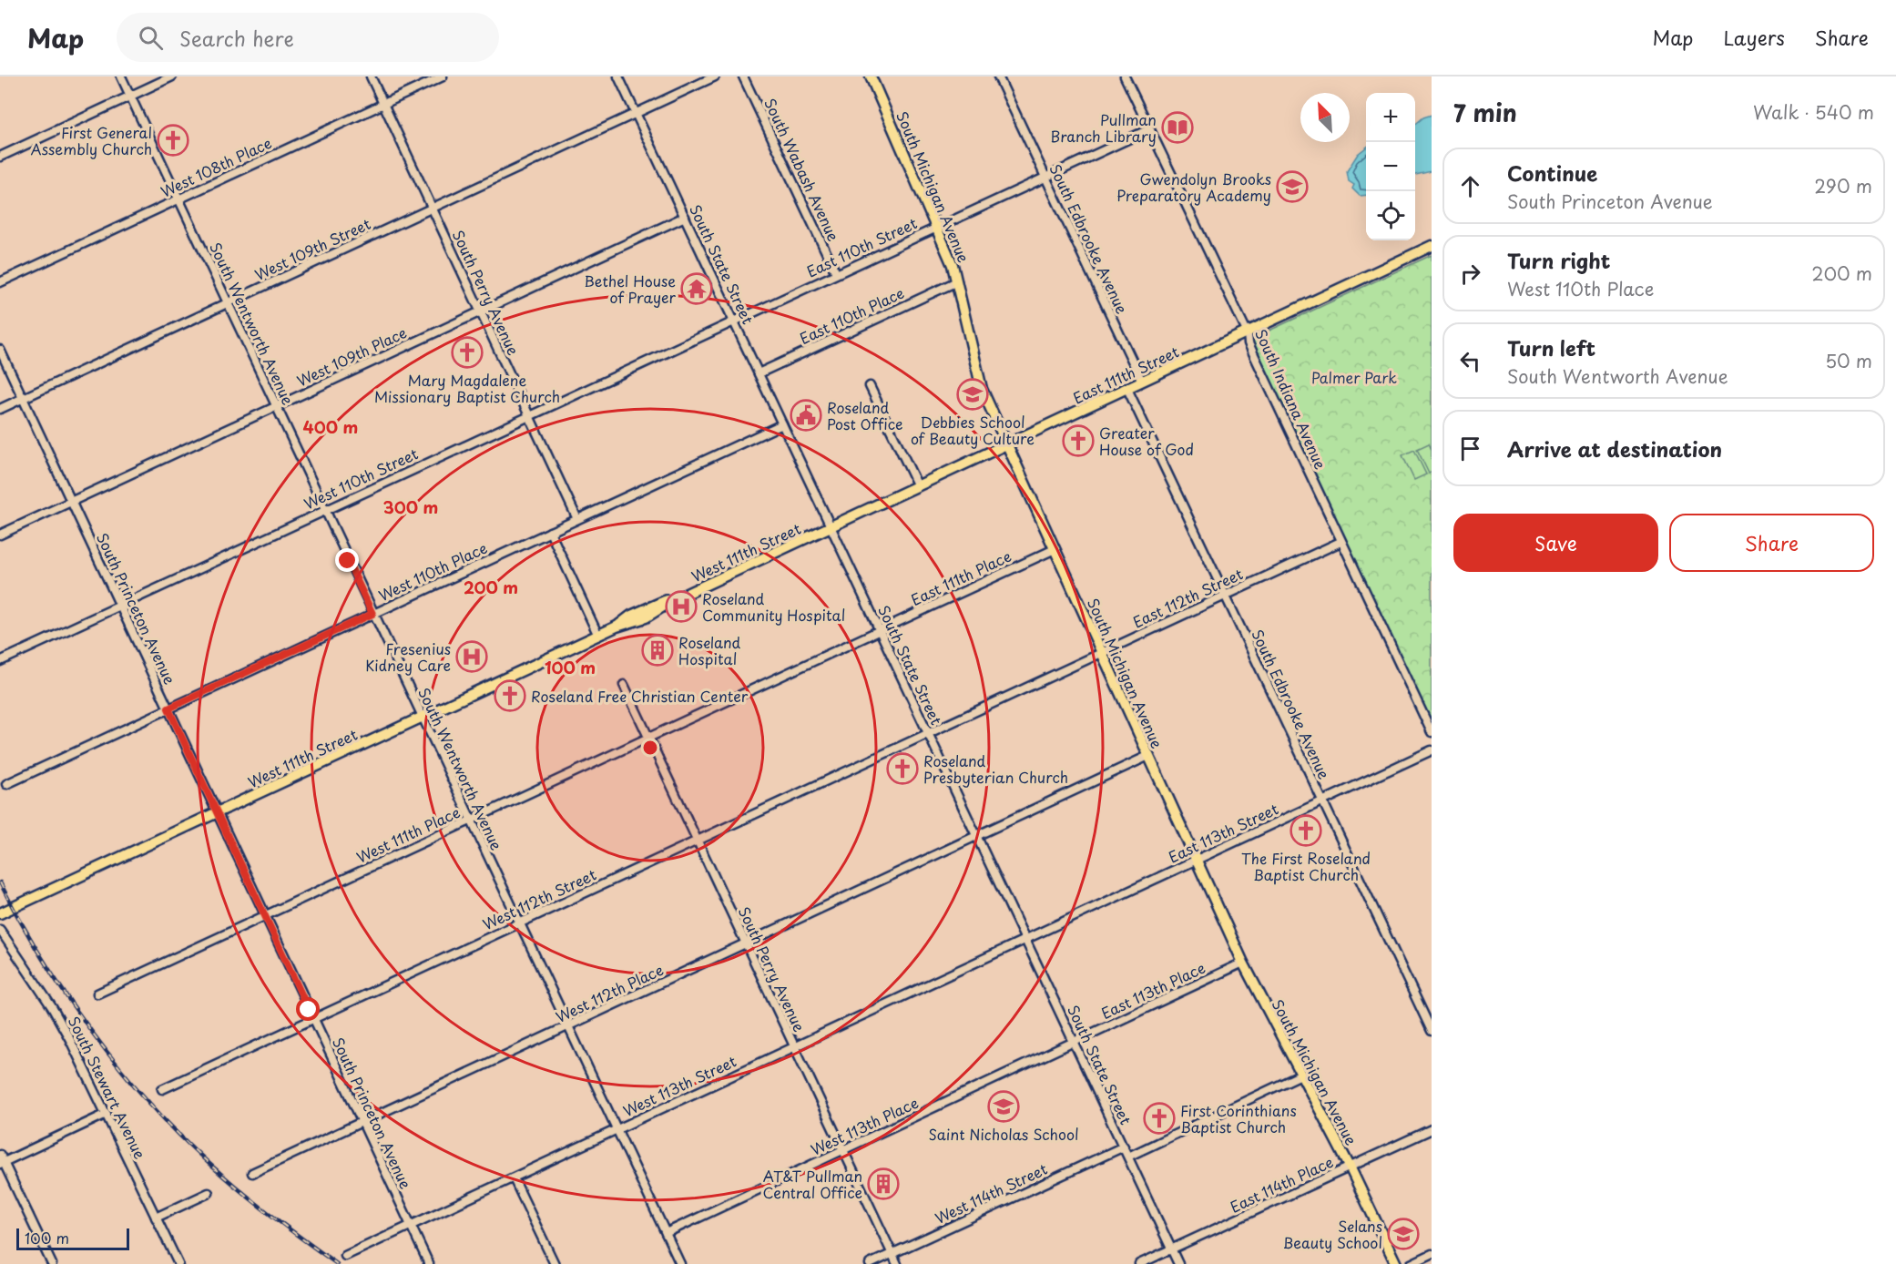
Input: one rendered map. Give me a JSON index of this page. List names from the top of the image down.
{
  "streets": {
    "main road": ["South Michigan Avenue", "East 111th Street", "West 111th Street"],
    "street": [
      "West 108th Place",
      "South Wabash Avenue",
      "South Edbrooke Avenue",
      "East 110th Street",
      "West 109th Street",
      "South State Street",
      "South Perry Avenue",
      "East 110th Place",
      "South Wentworth Avenue",
      "West 109th Place",
      "South Indiana Avenue",
      "West 110th Street",
      "West 110th Place",
      "East 111th Place",
      "East 112th Street",
      "South Princeton Avenue",
      "East 113th Street",
      "West 111th Place",
      "West 112th Street",
      "East 113th Place",
      "West 112th Place",
      "West 113th Street",
      "South Stewart Avenue",
      "West 113th Place",
      "East 114th Place",
      "West 114th Street"
    ]
  },
  "crossings": [
    ["West 108th Place", "South Perry Avenue"],
    ["West 108th Place", "South Wentworth Avenue"],
    ["South Wabash Avenue", "East 110th Street"],
    ["South Michigan Avenue", "East 110th Street"],
    ["South Michigan Avenue", "East 110th Place"],
    ["South Michigan Avenue", "East 111th Street"],
    ["South Michigan Avenue", "East 111th Place"],
    ["South Michigan Avenue", "East 112th Street"],
    ["South Michigan Avenue", "East 113th Street"],
    ["South Michigan Avenue", "East 113th Place"],
    ["South Michigan Avenue", "West 112th Place"],
    ["South Michigan Avenue", "East 114th Place"],
    ["South Edbrooke Avenue", "East 110th Street"],
    ["South Edbrooke Avenue", "East 111th Street"],
    ["South Edbrooke Avenue", "East 112th Street"],
    ["South Edbrooke Avenue", "East 113th Street"],
    ["East 110th Street", "South State Street"],
    ["East 110th Street", "South Indiana Avenue"],
    ["East 110th Street", "West 110th Street"],
    ["West 109th Street", "South State Street"],
    ["West 109th Street", "South Perry Avenue"],
    ["West 109th Street", "South Wentworth Avenue"],
    ["West 109th Street", "South Princeton Avenue"],
    ["South State Street", "East 110th Place"],
    ["South State Street", "West 109th Place"],
    ["South State Street", "East 111th Street"],
    ["South State Street", "West 110th Street"],
    ["South State Street", "West 111th Street"],
    ["South State Street", "West 110th Place"],
    ["South State Street", "East 111th Place"],
    ["South State Street", "East 112th Street"],
    ["South State Street", "East 113th Street"],
    ["South State Street", "West 111th Place"],
    ["South State Street", "West 112th Street"],
    ["South State Street", "East 113th Place"],
    ["South State Street", "West 112th Place"],
    ["South State Street", "West 113th Street"],
    ["South State Street", "West 113th Place"],
    ["South State Street", "East 114th Place"],
    ["South State Street", "West 114th Street"],
    ["South Perry Avenue", "West 109th Place"],
    ["South Perry Avenue", "West 110th Street"],
    ["South Perry Avenue", "West 110th Place"],
    ["South Perry Avenue", "West 111th Place"],
    ["South Perry Avenue", "West 112th Street"],
    ["South Perry Avenue", "West 112th Place"],
    ["South Perry Avenue", "West 113th Street"],
    ["South Perry Avenue", "West 113th Place"],
    ["South Perry Avenue", "West 114th Street"],
    ["South Wentworth Avenue", "West 109th Place"],
    ["South Wentworth Avenue", "West 110th Street"],
    ["South Wentworth Avenue", "West 111th Street"],
    ["South Wentworth Avenue", "West 110th Place"],
    ["South Wentworth Avenue", "West 111th Place"],
    ["South Wentworth Avenue", "West 112th Street"],
    ["South Wentworth Avenue", "West 112th Place"],
    ["South Wentworth Avenue", "West 113th Street"],
    ["South Wentworth Avenue", "West 113th Place"],
    ["West 109th Place", "South Princeton Avenue"],
    ["East 111th Street", "South Indiana Avenue"],
    ["East 111th Street", "West 111th Street"],
    ["South Indiana Avenue", "East 112th Street"],
    ["West 110th Street", "South Princeton Avenue"],
    ["West 111th Street", "South Princeton Avenue"],
    ["West 110th Place", "South Princeton Avenue"],
    ["East 111th Place", "West 111th Place"],
    ["East 112th Street", "West 112th Street"],
    ["South Princeton Avenue", "West 111th Place"],
    ["South Princeton Avenue", "West 112th Street"],
    ["South Princeton Avenue", "West 112th Place"],
    ["South Princeton Avenue", "West 113th Street"],
    ["East 113th Street", "West 113th Street"],
    ["East 113th Place", "West 113th Place"]
  ],
  "parks": ["Palmer Park"],
  "places": {
    "library": ["Pullman Branch Library"],
    "church": [
      "First General Assembly Church",
      "Mary Magdalene Missionary Baptist Church",
      "Greater House of God",
      "Roseland Free Christian Center",
      "Roseland Presbyterian Church",
      "The First Roseland Baptist Church",
      "First Corinthians Baptist Church"
    ],
    "school or university": [
      "Gwendolyn Brooks Preparatory Academy",
      "Debbies School of Beauty Culture",
      "Saint Nicholas School",
      "Selans Beauty School"
    ],
    "temple": ["Bethel House of Prayer"],
    "public building": ["Roseland Post Office"],
    "hospital": ["Roseland Community Hospital", "Fresenius Kidney Care"],
    "building": ["Roseland Hospital", "AT&T Pullman Central Office"]
  },
  "scale_bar": "100 m",
  "north": "top left",
  "page": {
    "header": "Map",
    "search": "Search here",
    "nav": ["Map", "Layers", "Share"],
    "heading": ["7 min", "Walk · 540 m"],
    "map_buttons": ["+", "−"],
    "list": [
      ["Continue", "South Princeton Avenue", "290 m"],
      ["Turn right", "West 110th Place", "200 m"],
      ["Turn left", "South Wentworth Avenue", "50 m"],
      "Arrive at destination"
    ],
    "buttons": ["Save", "Share"],
    "scale": "100 m"
  },
  "rings": [
    "400 m",
    "300 m",
    "200 m",
    "100 m"
  ]
}
